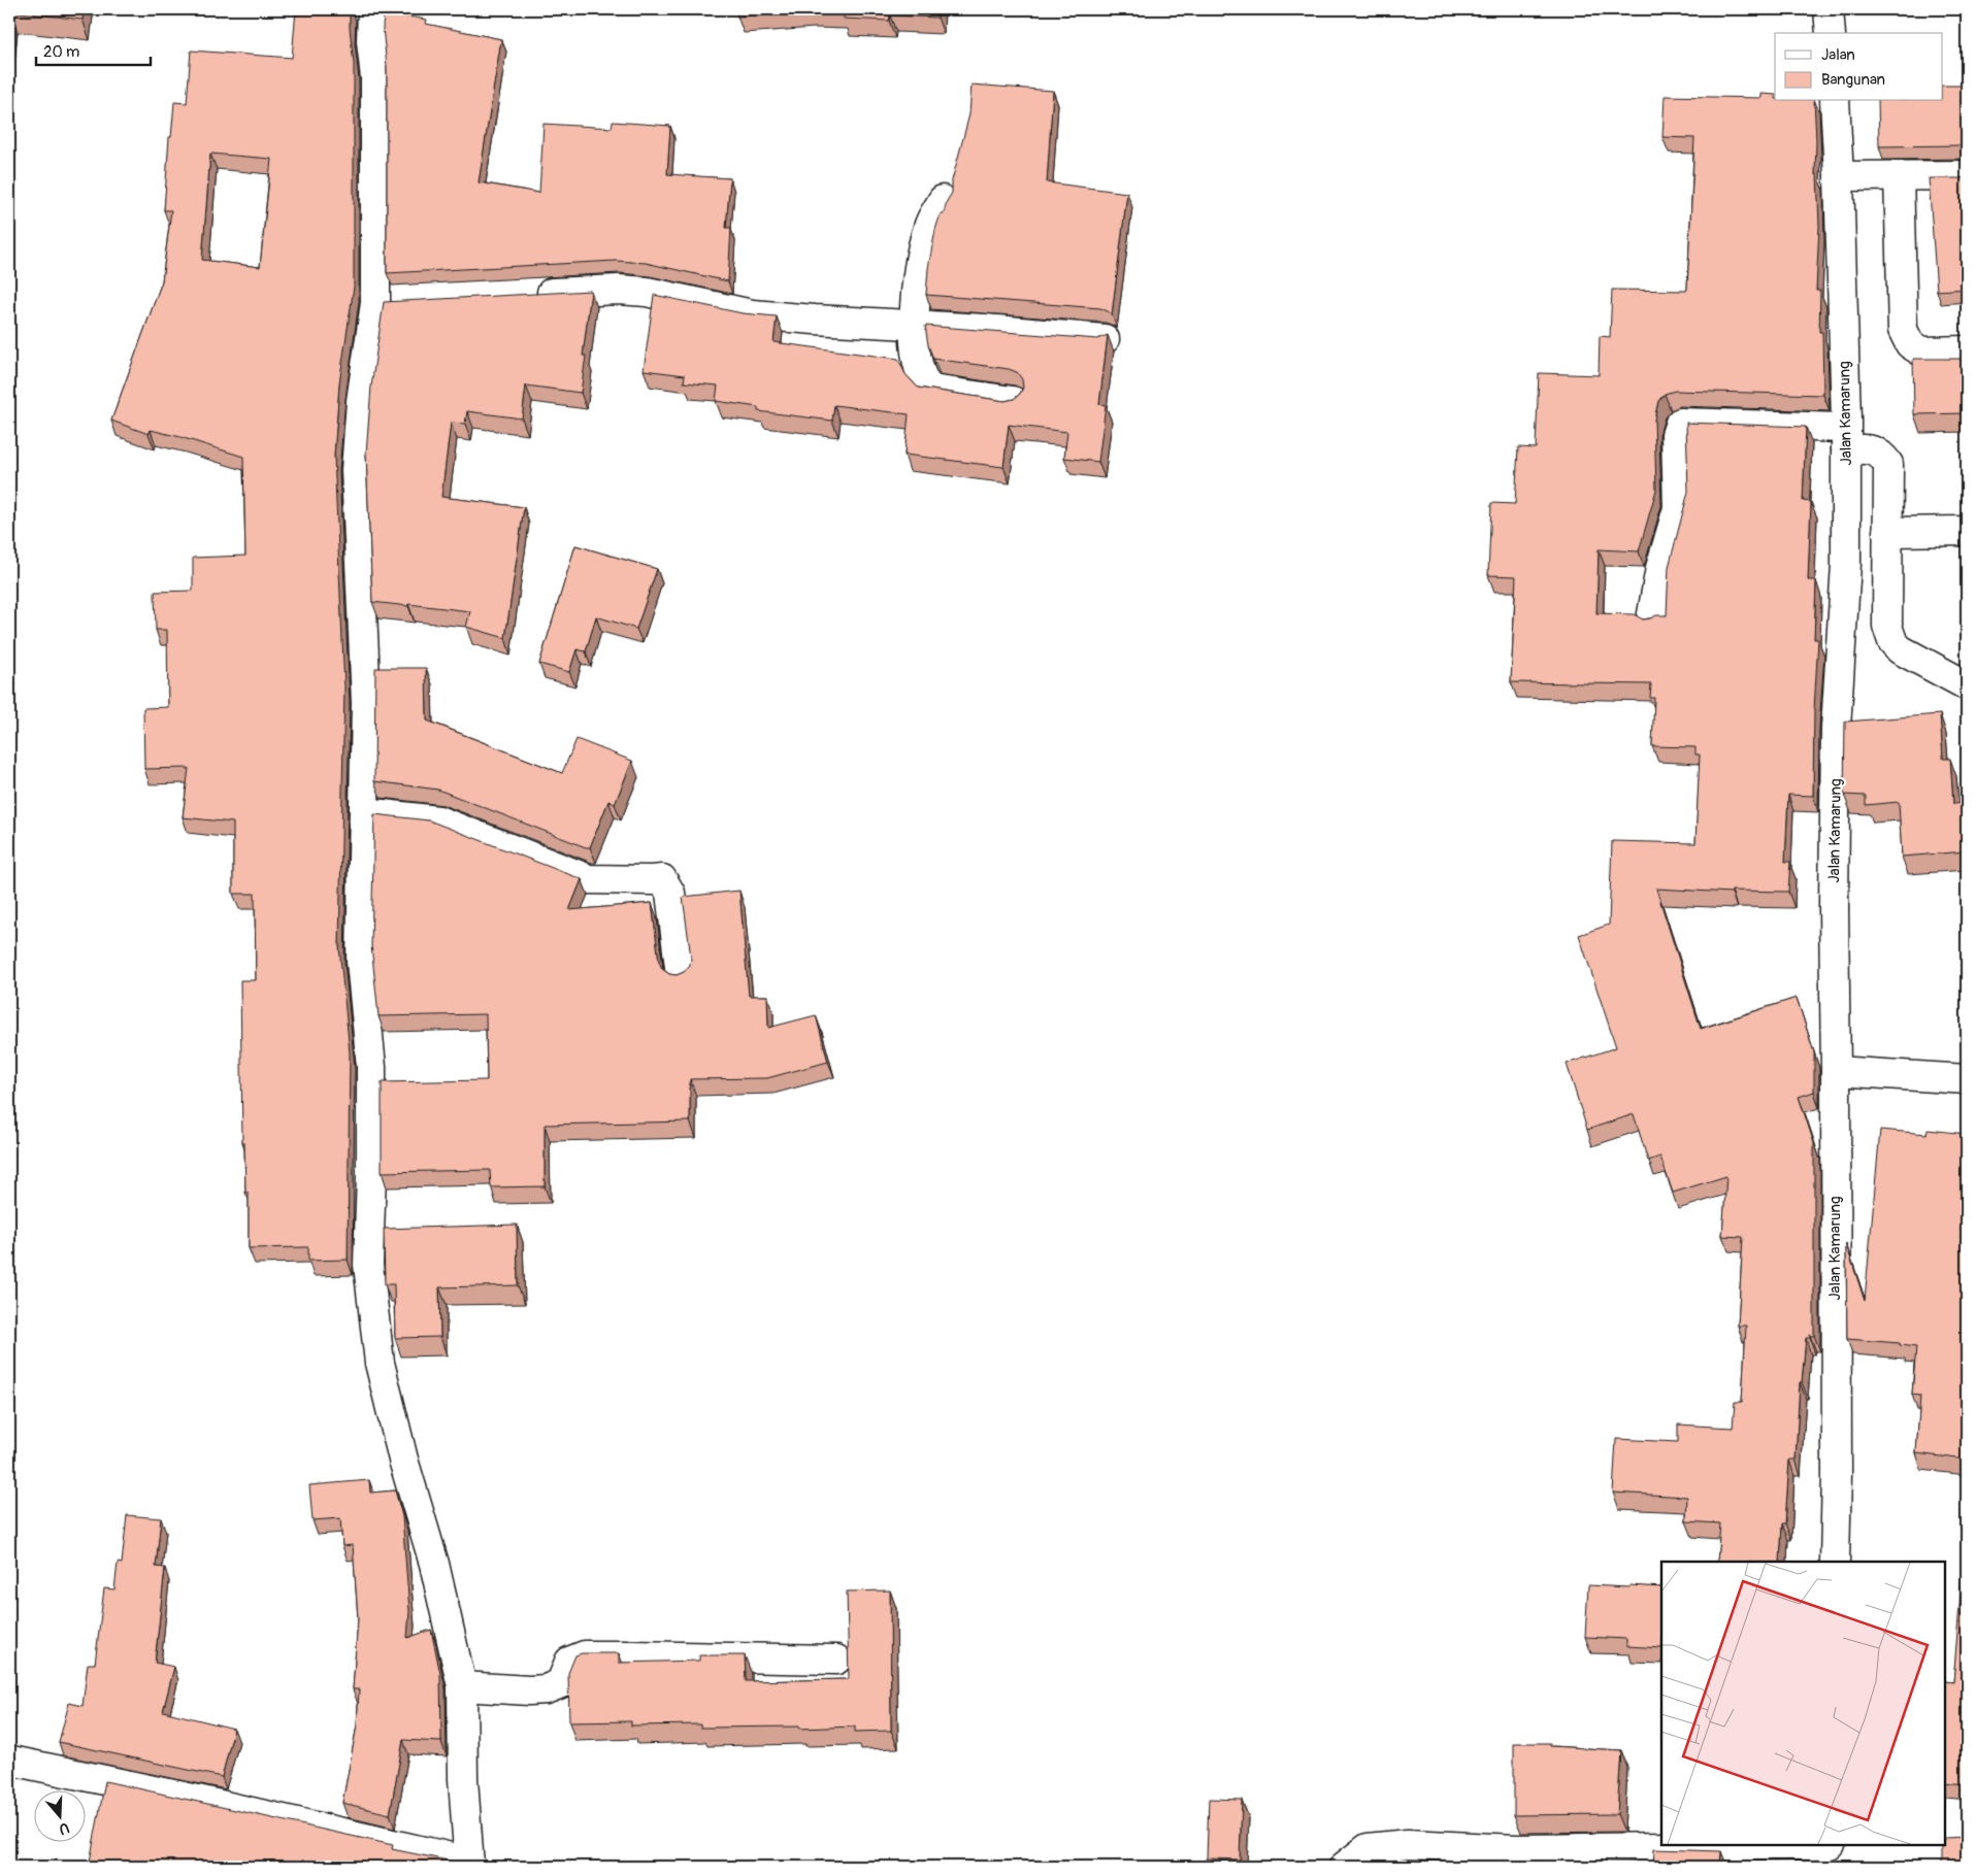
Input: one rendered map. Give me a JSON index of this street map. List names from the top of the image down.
{
  "streets": {
    "street": ["Jalan Kamarung"]
  },
  "legend": ["Jalan", "Bangunan"],
  "scale_bar": "20 m",
  "north": "bottom"
}
